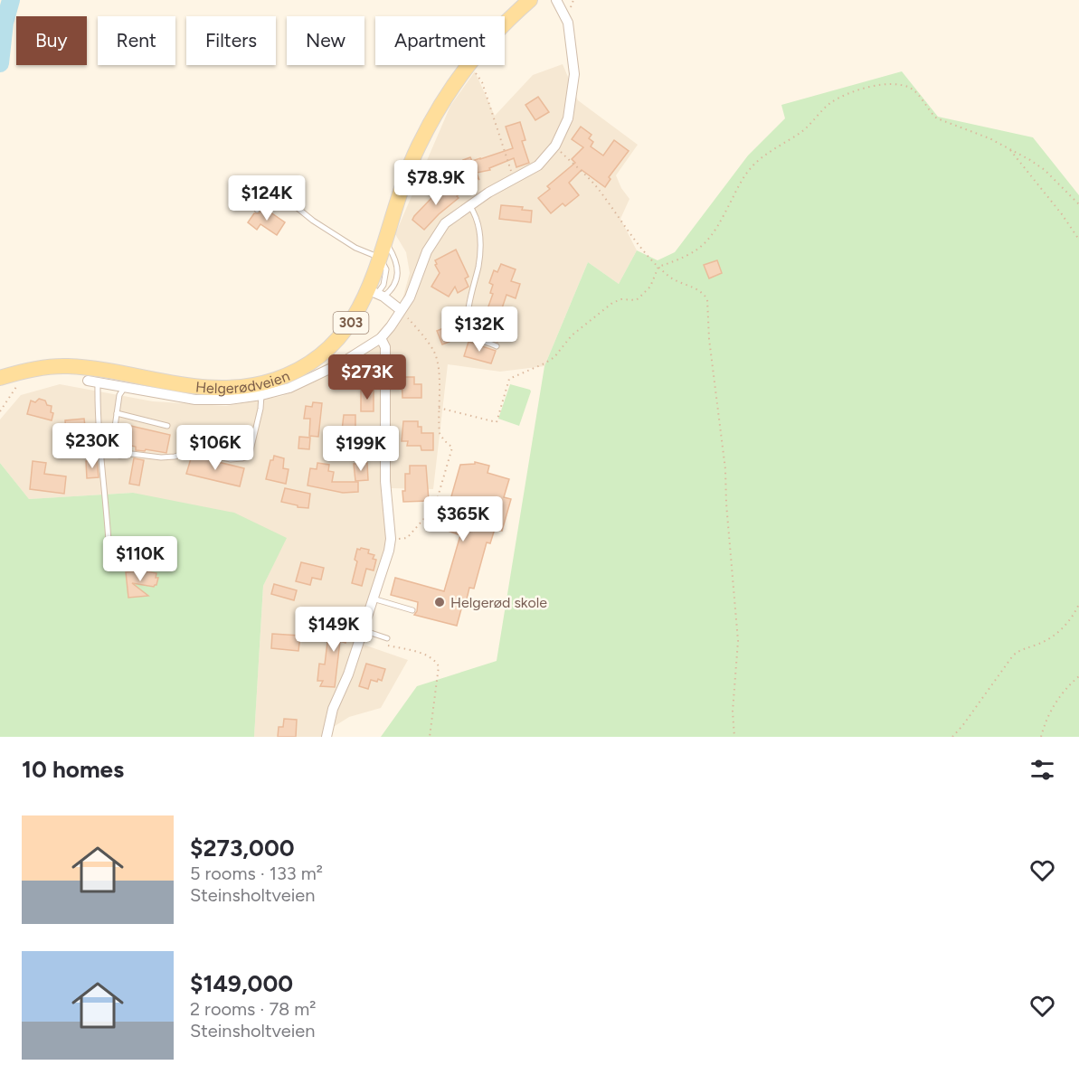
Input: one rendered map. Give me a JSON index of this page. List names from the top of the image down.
{
  "streets": {
    "main road": ["303", "Helgerødveien"]
  },
  "places": ["Helgerød skole"],
  "page": {
    "chip": [
      "Buy",
      "Rent",
      "Filters",
      "New",
      "Apartment"
    ],
    "price": [
      "$78.9K",
      "$124K",
      "$132K",
      "$273K",
      "$230K",
      "$106K",
      "$199K",
      "$365K",
      "$110K",
      "$149K"
    ],
    "heading": "10 homes",
    "list": [
      {
        "name": "$273,000",
        "note": "5 rooms · 133 m² · Steinsholtveien"
      },
      {
        "name": "$149,000",
        "note": "2 rooms · 78 m² · Steinsholtveien"
      }
    ]
  }
}
